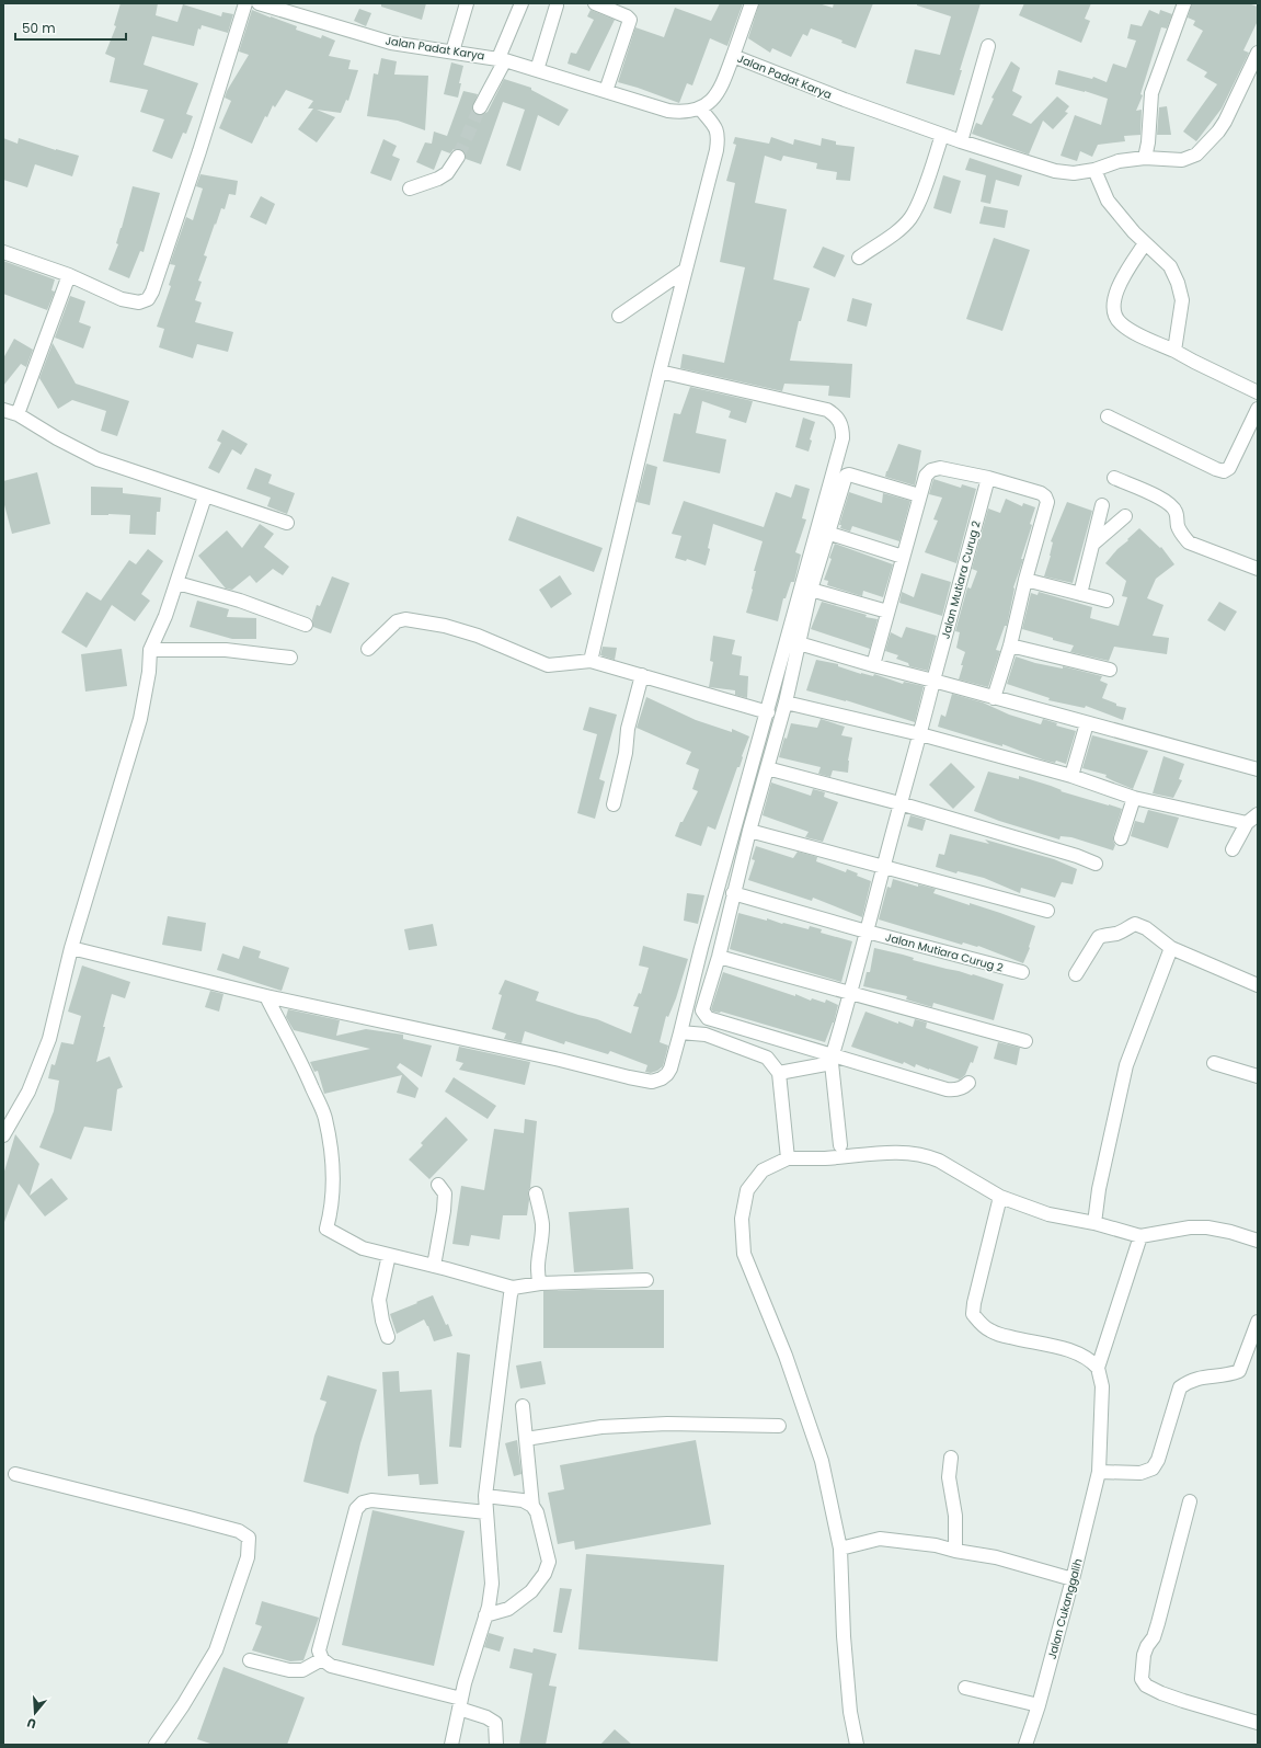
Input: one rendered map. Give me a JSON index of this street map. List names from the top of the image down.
{
  "streets": {
    "street": ["Jalan Padat Karya", "Jalan Mutiara Curug 2", "Jalan Cukanggalih"]
  },
  "scale_bar": "50 m",
  "north": "bottom"
}
